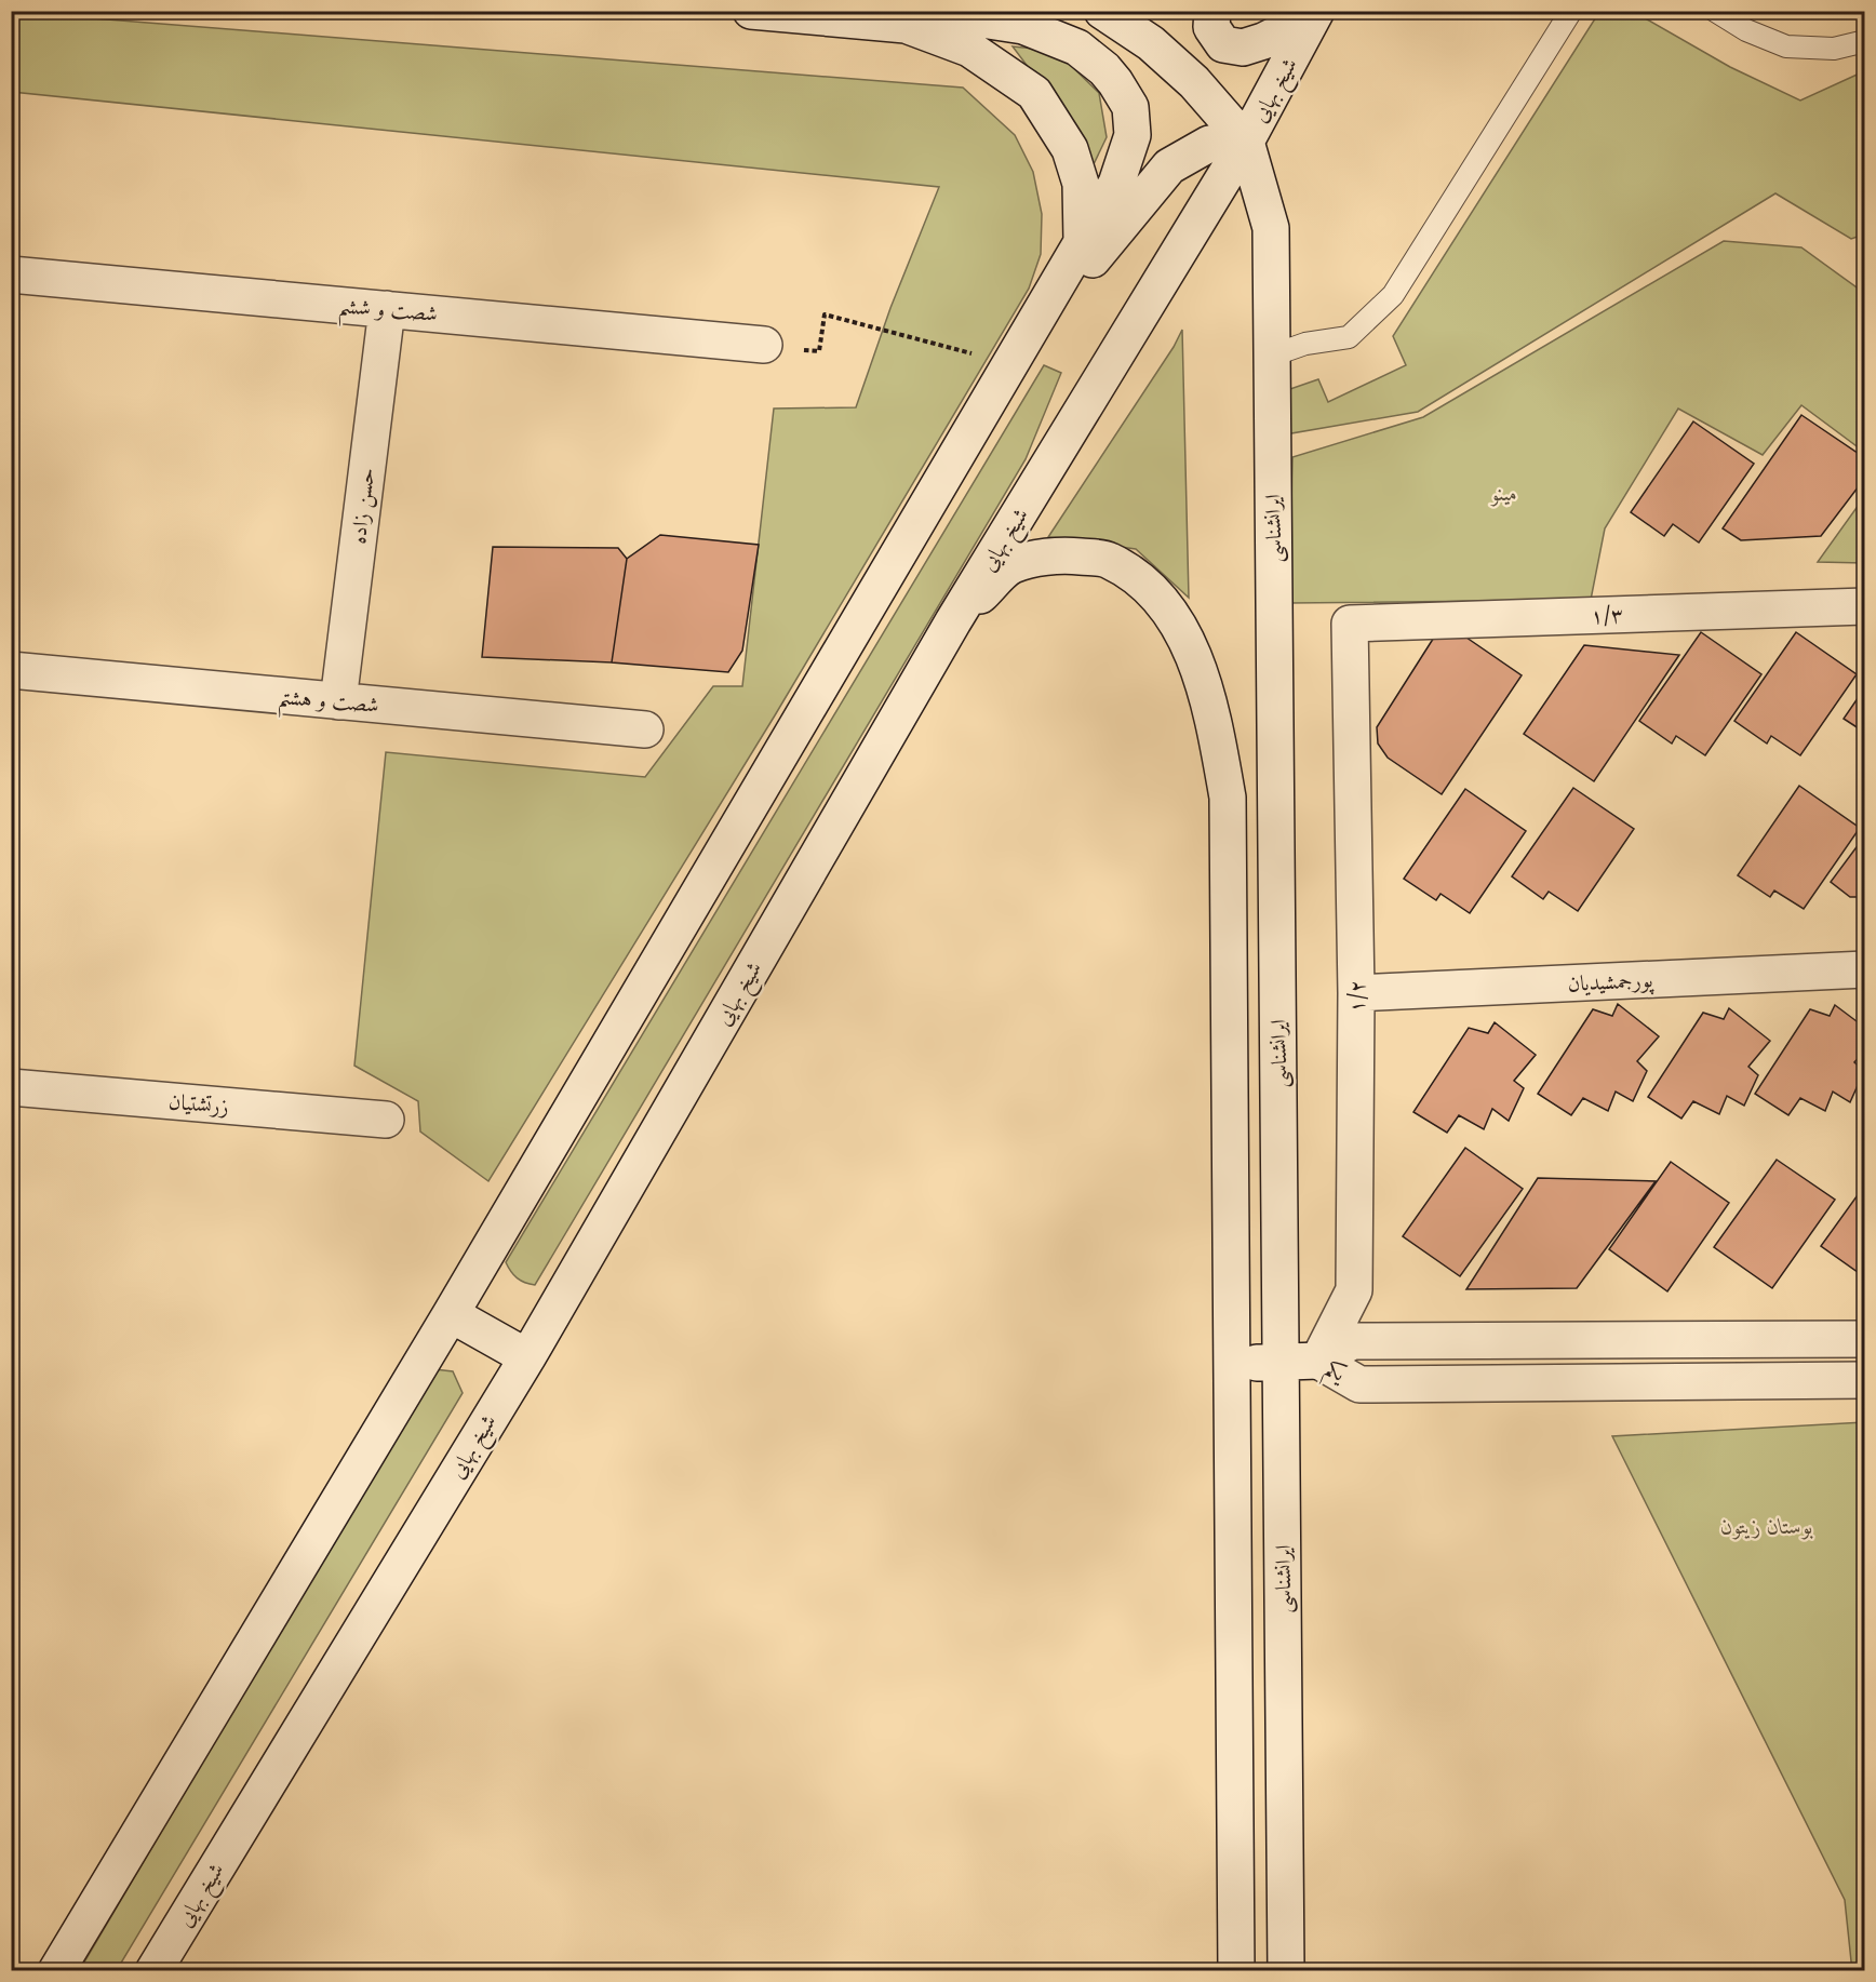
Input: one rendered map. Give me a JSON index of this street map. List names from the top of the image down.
{
  "streets": {
    "main road": [
      "شیخ بهایی",
      "شصت و ششم",
      "حسن زاده",
      "ایرانشناسی",
      "۱/۳",
      "شصت و هشتم",
      "پورجمشیدیان",
      "۱/۲",
      "زرتشتیان",
      "یکم"
    ]
  },
  "crossings": [
    ["شیخ بهایی", "ایرانشناسی"],
    ["شصت و ششم", "حسن زاده"],
    ["حسن زاده", "شصت و هشتم"],
    ["۱/۳", "۱/۲"],
    ["پورجمشیدیان", "۱/۲"],
    ["۱/۲", "یکم"]
  ],
  "parks": ["مینو", "بوستان زیتون"]
}
